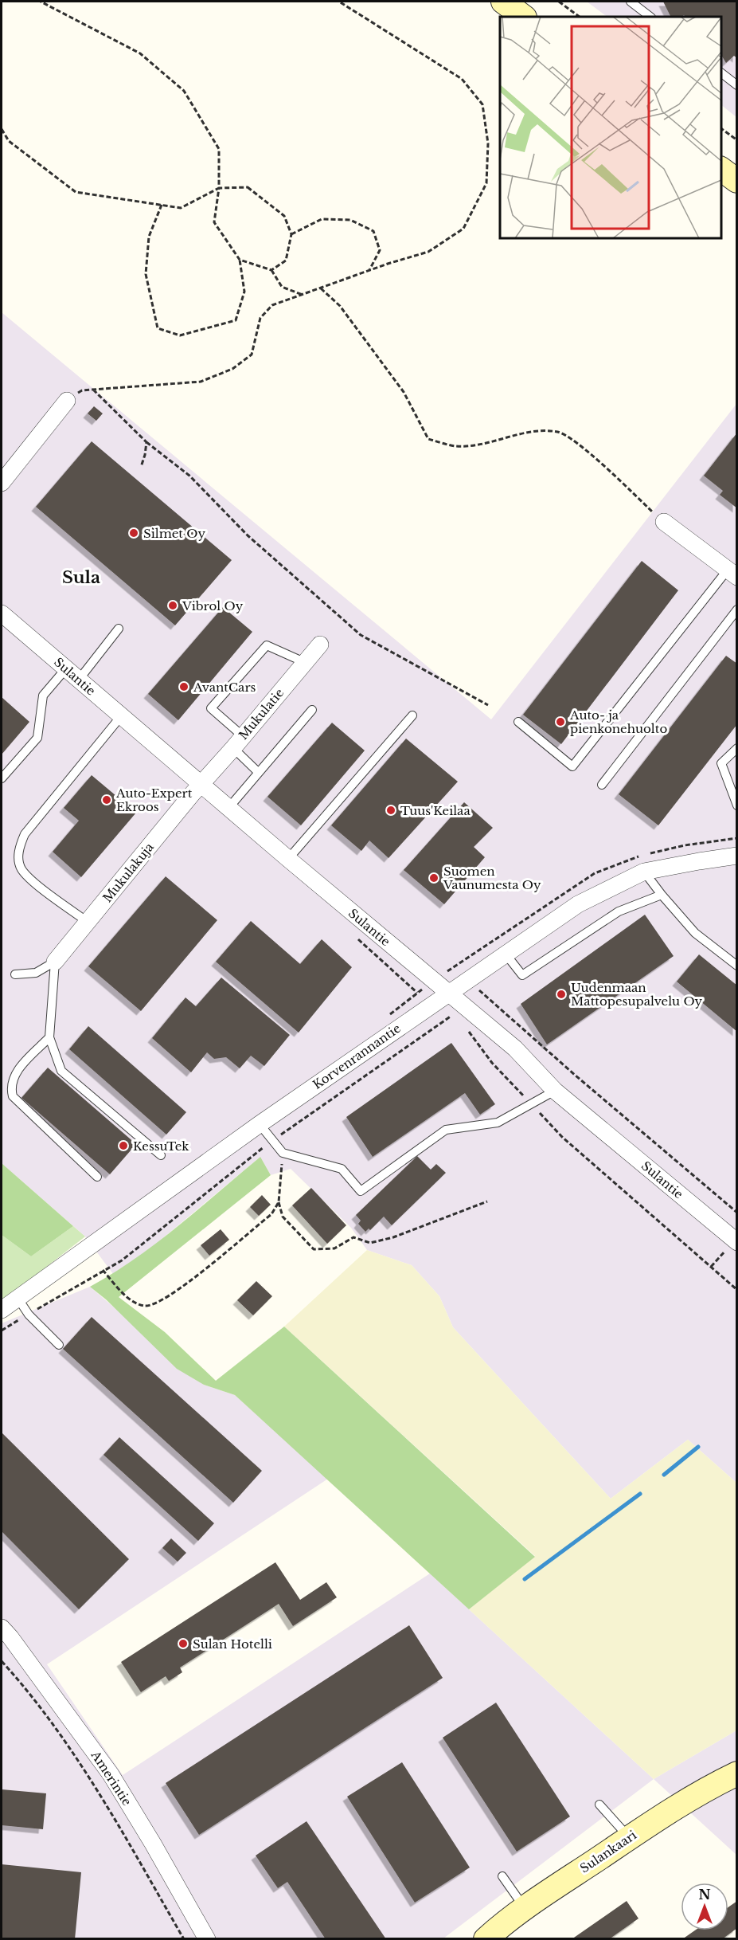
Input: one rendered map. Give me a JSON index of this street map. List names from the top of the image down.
{
  "streets": {
    "street": [
      "Sulantie",
      "Mukulatie",
      "Mukulakuja",
      "Korvenrannantie",
      "Amerintie",
      "Sulankaari"
    ]
  },
  "crossings": [
    ["Sulantie", "Mukulatie"],
    ["Sulantie", "Mukulakuja"],
    ["Sulantie", "Korvenrannantie"],
    ["Mukulatie", "Mukulakuja"]
  ],
  "districts": ["Sula"],
  "places": [
    "Silmet Oy",
    "Vibrol Oy",
    "AvantCars",
    "Auto- ja pienkonehuolto",
    "Auto-Expert Ekroos",
    "Tuus'Keilaa",
    "Suomen Vaunumesta Oy",
    "Uudenmaan Mattopesupalvelu Oy",
    "KessuTek",
    "Sulan Hotelli"
  ],
  "north": "top"
}
